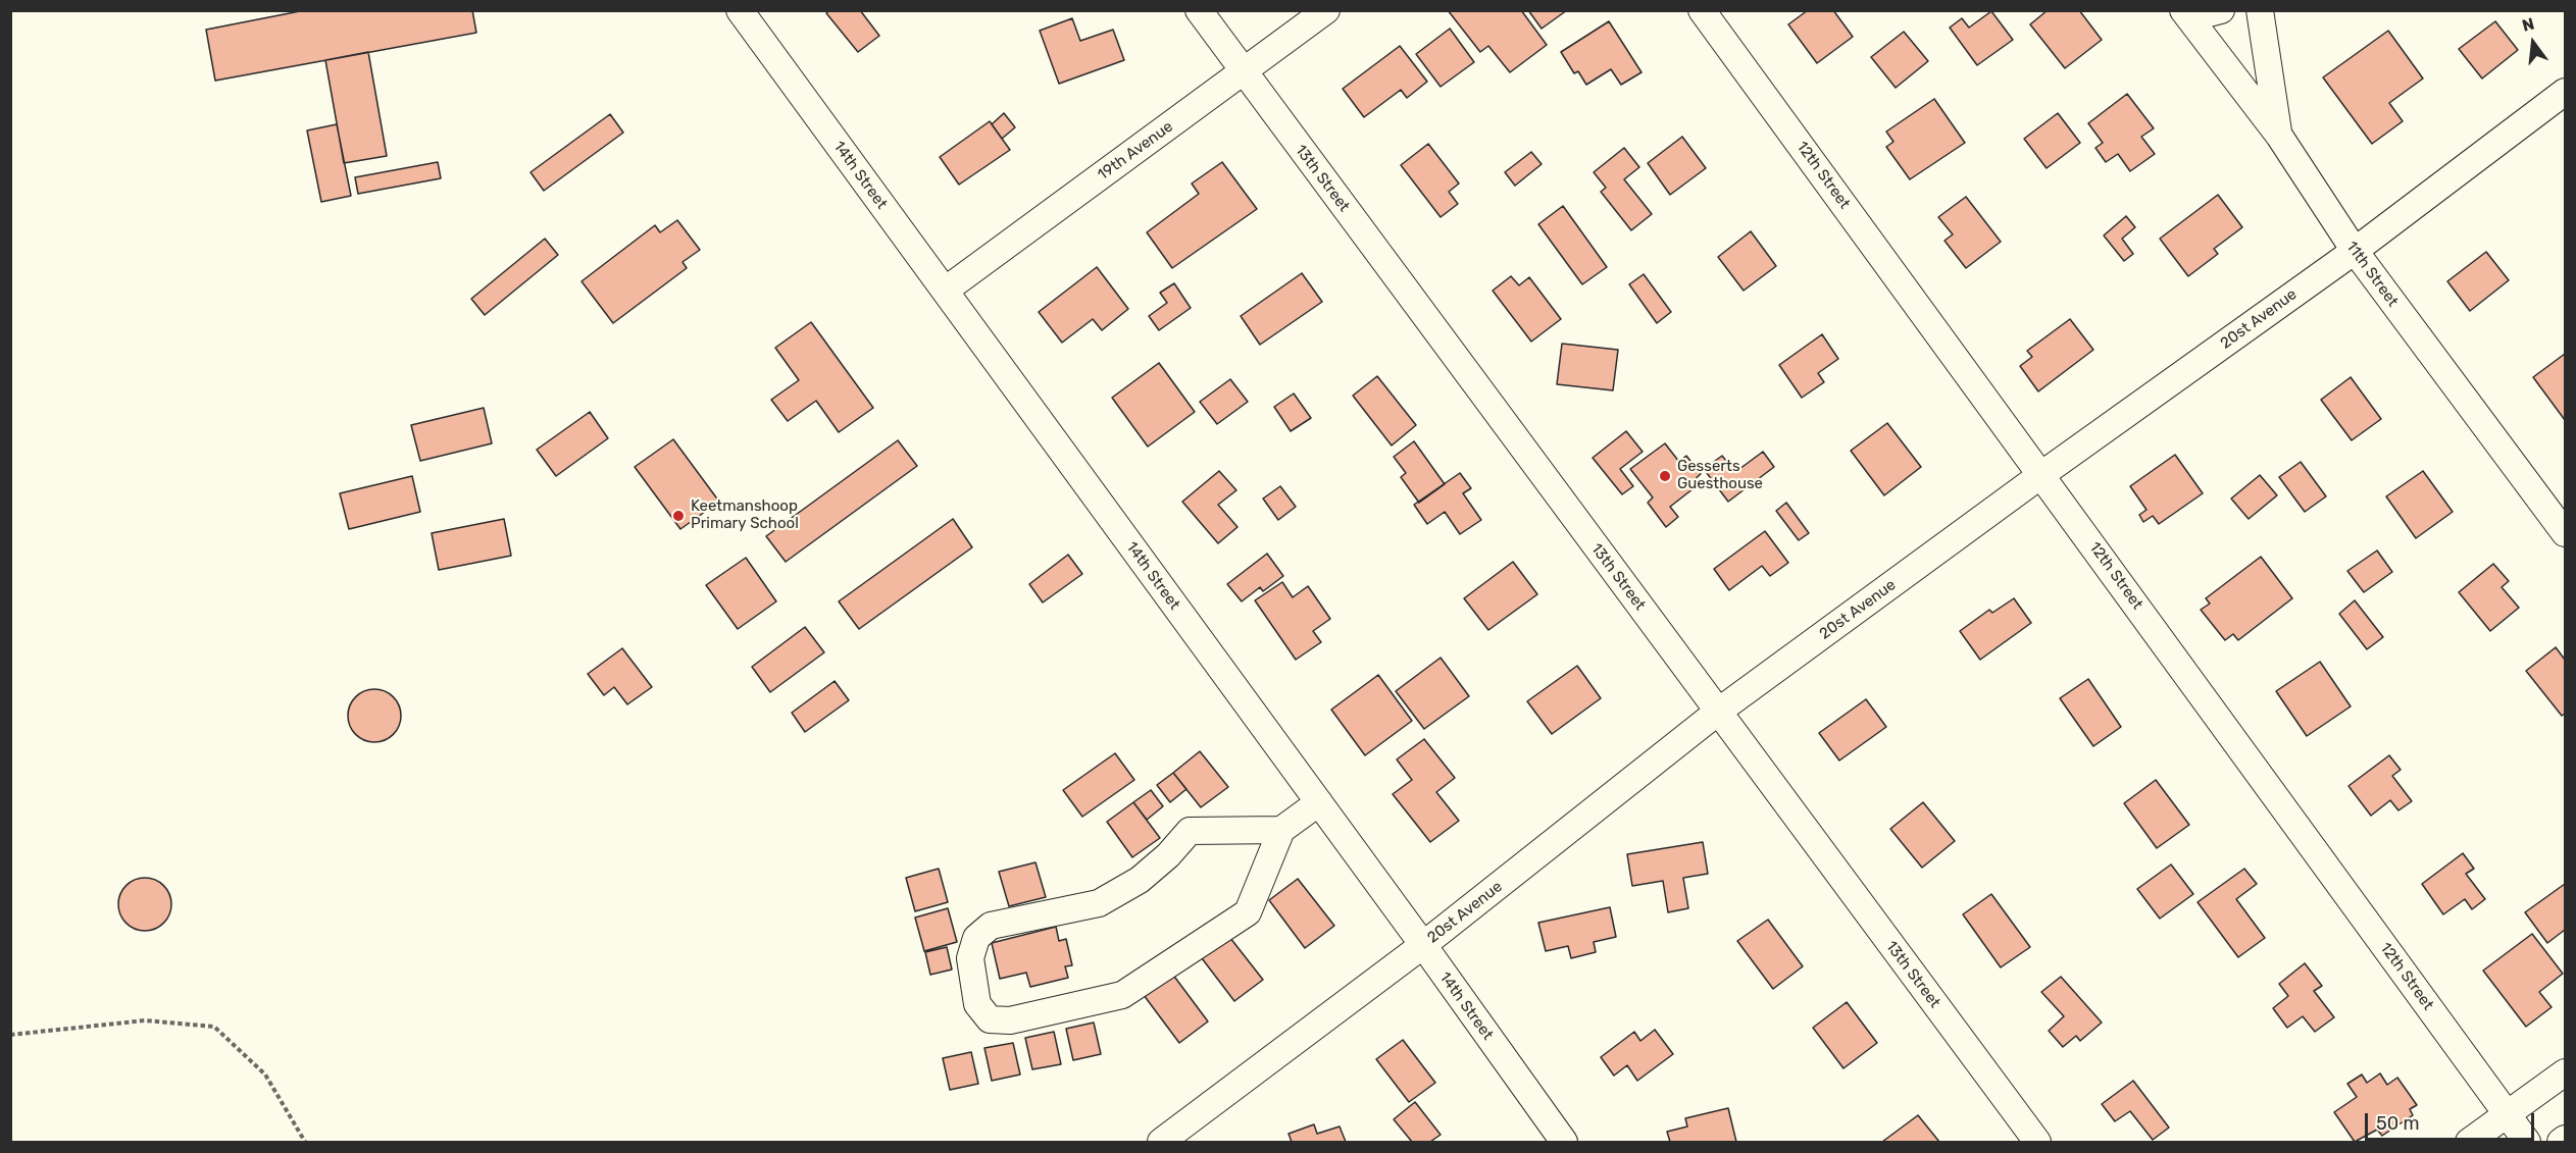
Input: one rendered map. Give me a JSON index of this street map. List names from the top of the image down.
{
  "streets": {
    "street": [
      "19th Avenue",
      "14th Street",
      "12th Street",
      "13th Street",
      "11th Street",
      "20st Avenue"
    ]
  },
  "crossings": [
    ["19th Avenue", "14th Street"],
    ["19th Avenue", "13th Street"],
    ["14th Street", "20st Avenue"],
    ["12th Street", "20st Avenue"],
    ["13th Street", "20st Avenue"],
    ["11th Street", "20st Avenue"]
  ],
  "places": ["Gesserts Guesthouse", "Keetmanshoop Primary School"],
  "scale_bar": "50 m",
  "north": "top"
}
